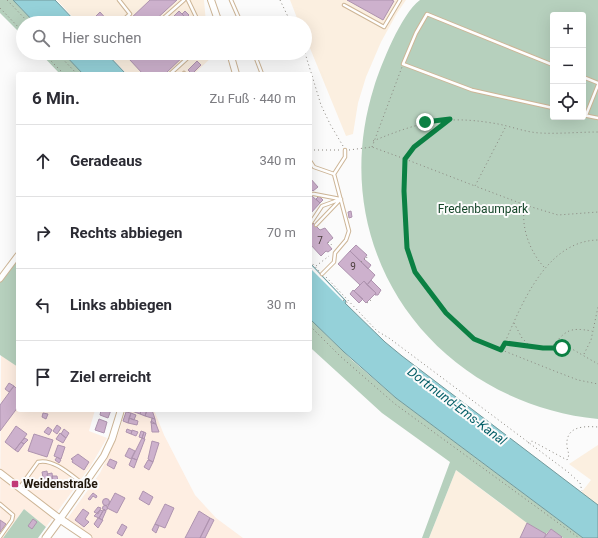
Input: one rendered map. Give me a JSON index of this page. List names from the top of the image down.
{
  "water": ["Dortmund-Ems-Kanal"],
  "parks": ["Fredenbaumpark"],
  "places": {
    "transit": ["Weidenstraße"]
  },
  "house_numbers": ["7", "9"],
  "page": {
    "map_buttons": ["+", "−"],
    "search": "Hier suchen",
    "heading": ["6 Min.", "Zu Fuß · 440 m"],
    "list": [
      ["Geradeaus", "340 m"],
      ["Rechts abbiegen", "70 m"],
      ["Links abbiegen", "30 m"],
      "Ziel erreicht"
    ]
  }
}
